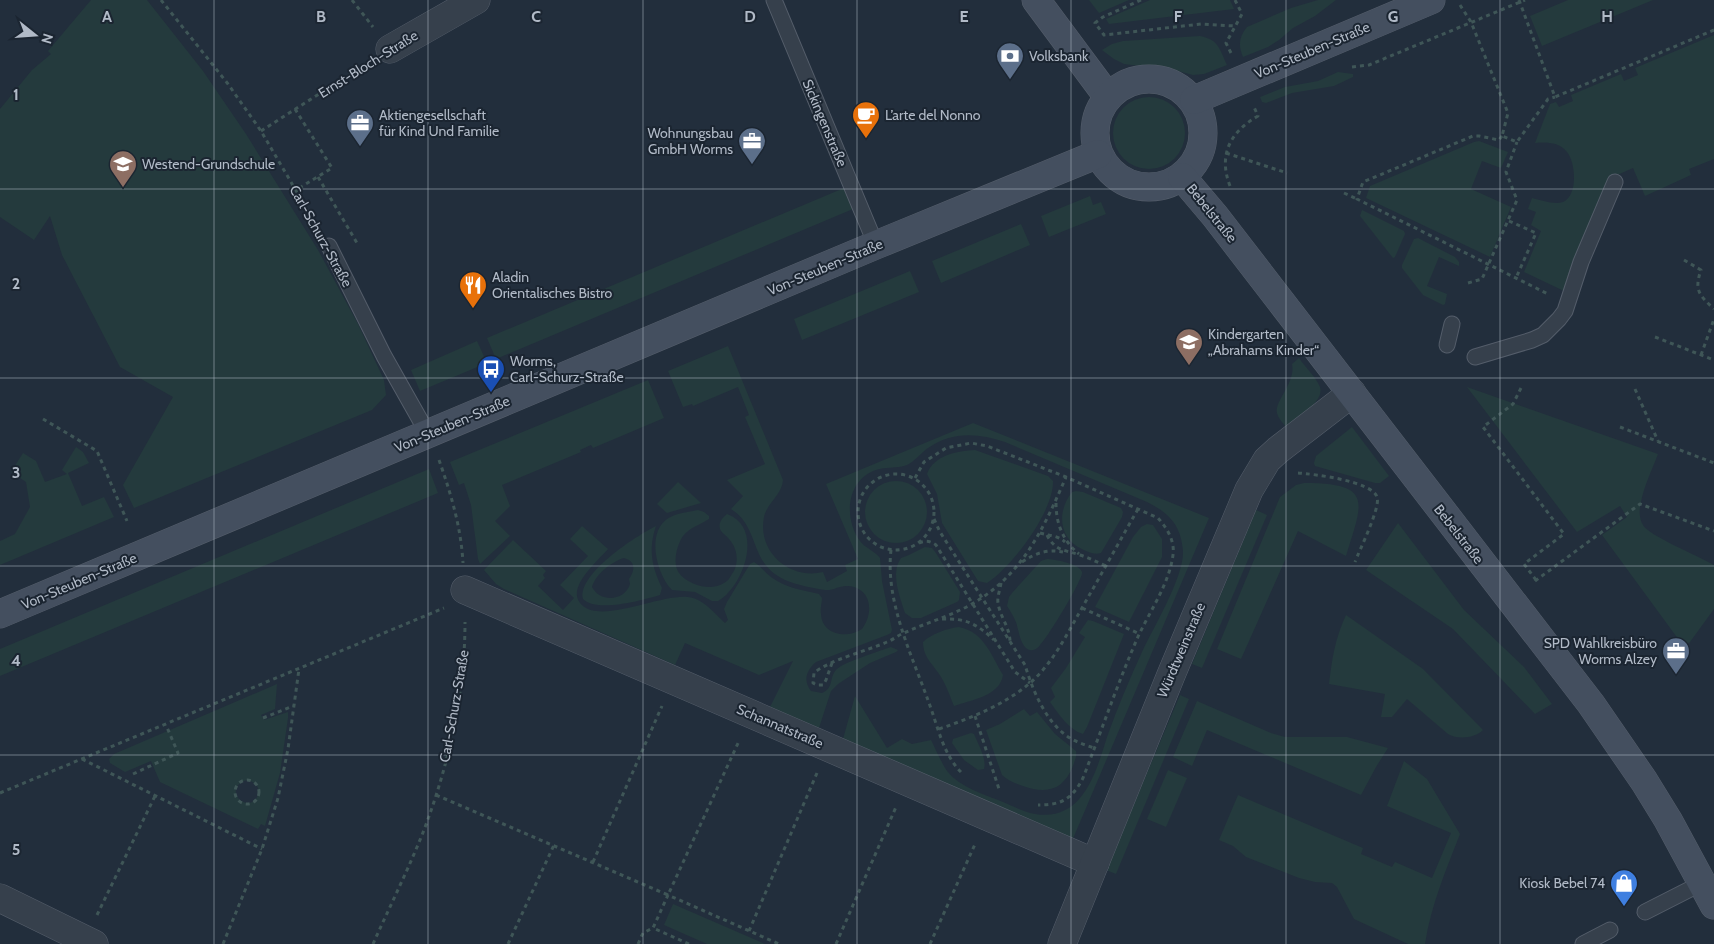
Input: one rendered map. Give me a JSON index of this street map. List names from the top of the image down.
{
  "streets": {
    "street": [
      "Von-Steuben-Straße",
      "Ernst-Bloch-Straße",
      "Bebelstraße",
      "Würdtweinstraße",
      "Schannatstraße"
    ],
    "lane": ["Sickingenstraße", "Carl-Schurz-Straße"]
  },
  "crossings": [
    ["Von-Steuben-Straße", "Sickingenstraße"],
    ["Von-Steuben-Straße", "Bebelstraße"],
    ["Von-Steuben-Straße", "Carl-Schurz-Straße"],
    ["Ernst-Bloch-Straße", "Carl-Schurz-Straße"],
    ["Bebelstraße", "Würdtweinstraße"],
    ["Carl-Schurz-Straße", "Schannatstraße"],
    ["Würdtweinstraße", "Schannatstraße"]
  ],
  "places": {
    "bank": ["Volksbank"],
    "cafe": ["L’arte del Nonno"],
    "office": ["Aktiengesellschaft für Kind Und Familie", "Wohnungsbau GmbH Worms", "SPD Wahlkreisbüro Worms Alzey"],
    "school or university": ["Westend-Grundschule", "Kindergarten „Abrahams Kinder“"],
    "restaurant": ["Aladin Orientalisches Bistro"],
    "bus stop": ["Worms, Carl-Schurz-Straße"],
    "shop": ["Kiosk Bebel 74"]
  },
  "north": "right",
  "grid": {
    "columns": [
      "A",
      "B",
      "C",
      "D",
      "E",
      "F",
      "G",
      "H"
    ],
    "rows": [
      "1",
      "2",
      "3",
      "4",
      "5"
    ]
  }
}
